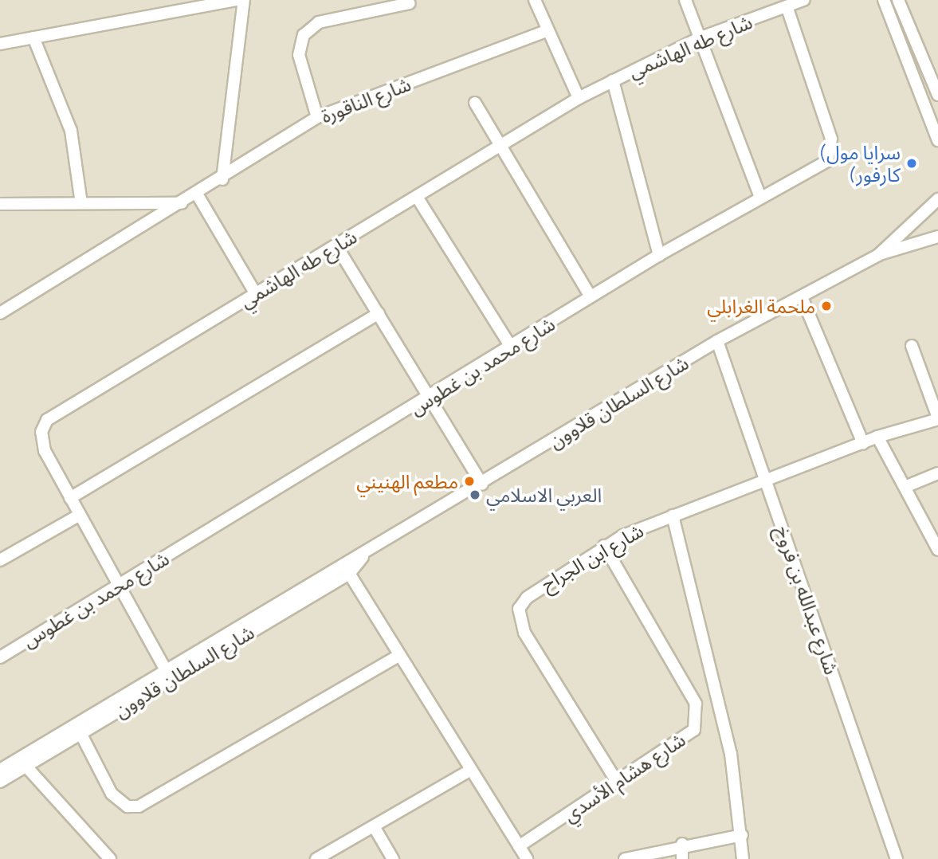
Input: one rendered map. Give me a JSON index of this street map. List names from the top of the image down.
{
  "streets": {
    "street": [
      "شارع طه الهاشمي",
      "شارع الناقورة",
      "شارع محمد بن غطوس",
      "شارع السلطان قلاوون",
      "شارع ابن الجراح",
      "شارع عبدالله بن فروخ",
      "شارع هشام الأسدي"
    ]
  },
  "crossings": [
    ["شارع طه الهاشمي", "شارع محمد بن غطوس"],
    ["شارع طه الهاشمي", "شارع السلطان قلاوون"],
    ["شارع السلطان قلاوون", "شارع عبدالله بن فروخ"],
    ["شارع ابن الجراح", "شارع عبدالله بن فروخ"],
    ["شارع ابن الجراح", "شارع هشام الأسدي"]
  ],
  "places": [
    "(سرايا مول (كارفور",
    "ملحمة الغرابلي",
    "مطعم الهنيني",
    "العربي الاسلامي"
  ]
}
